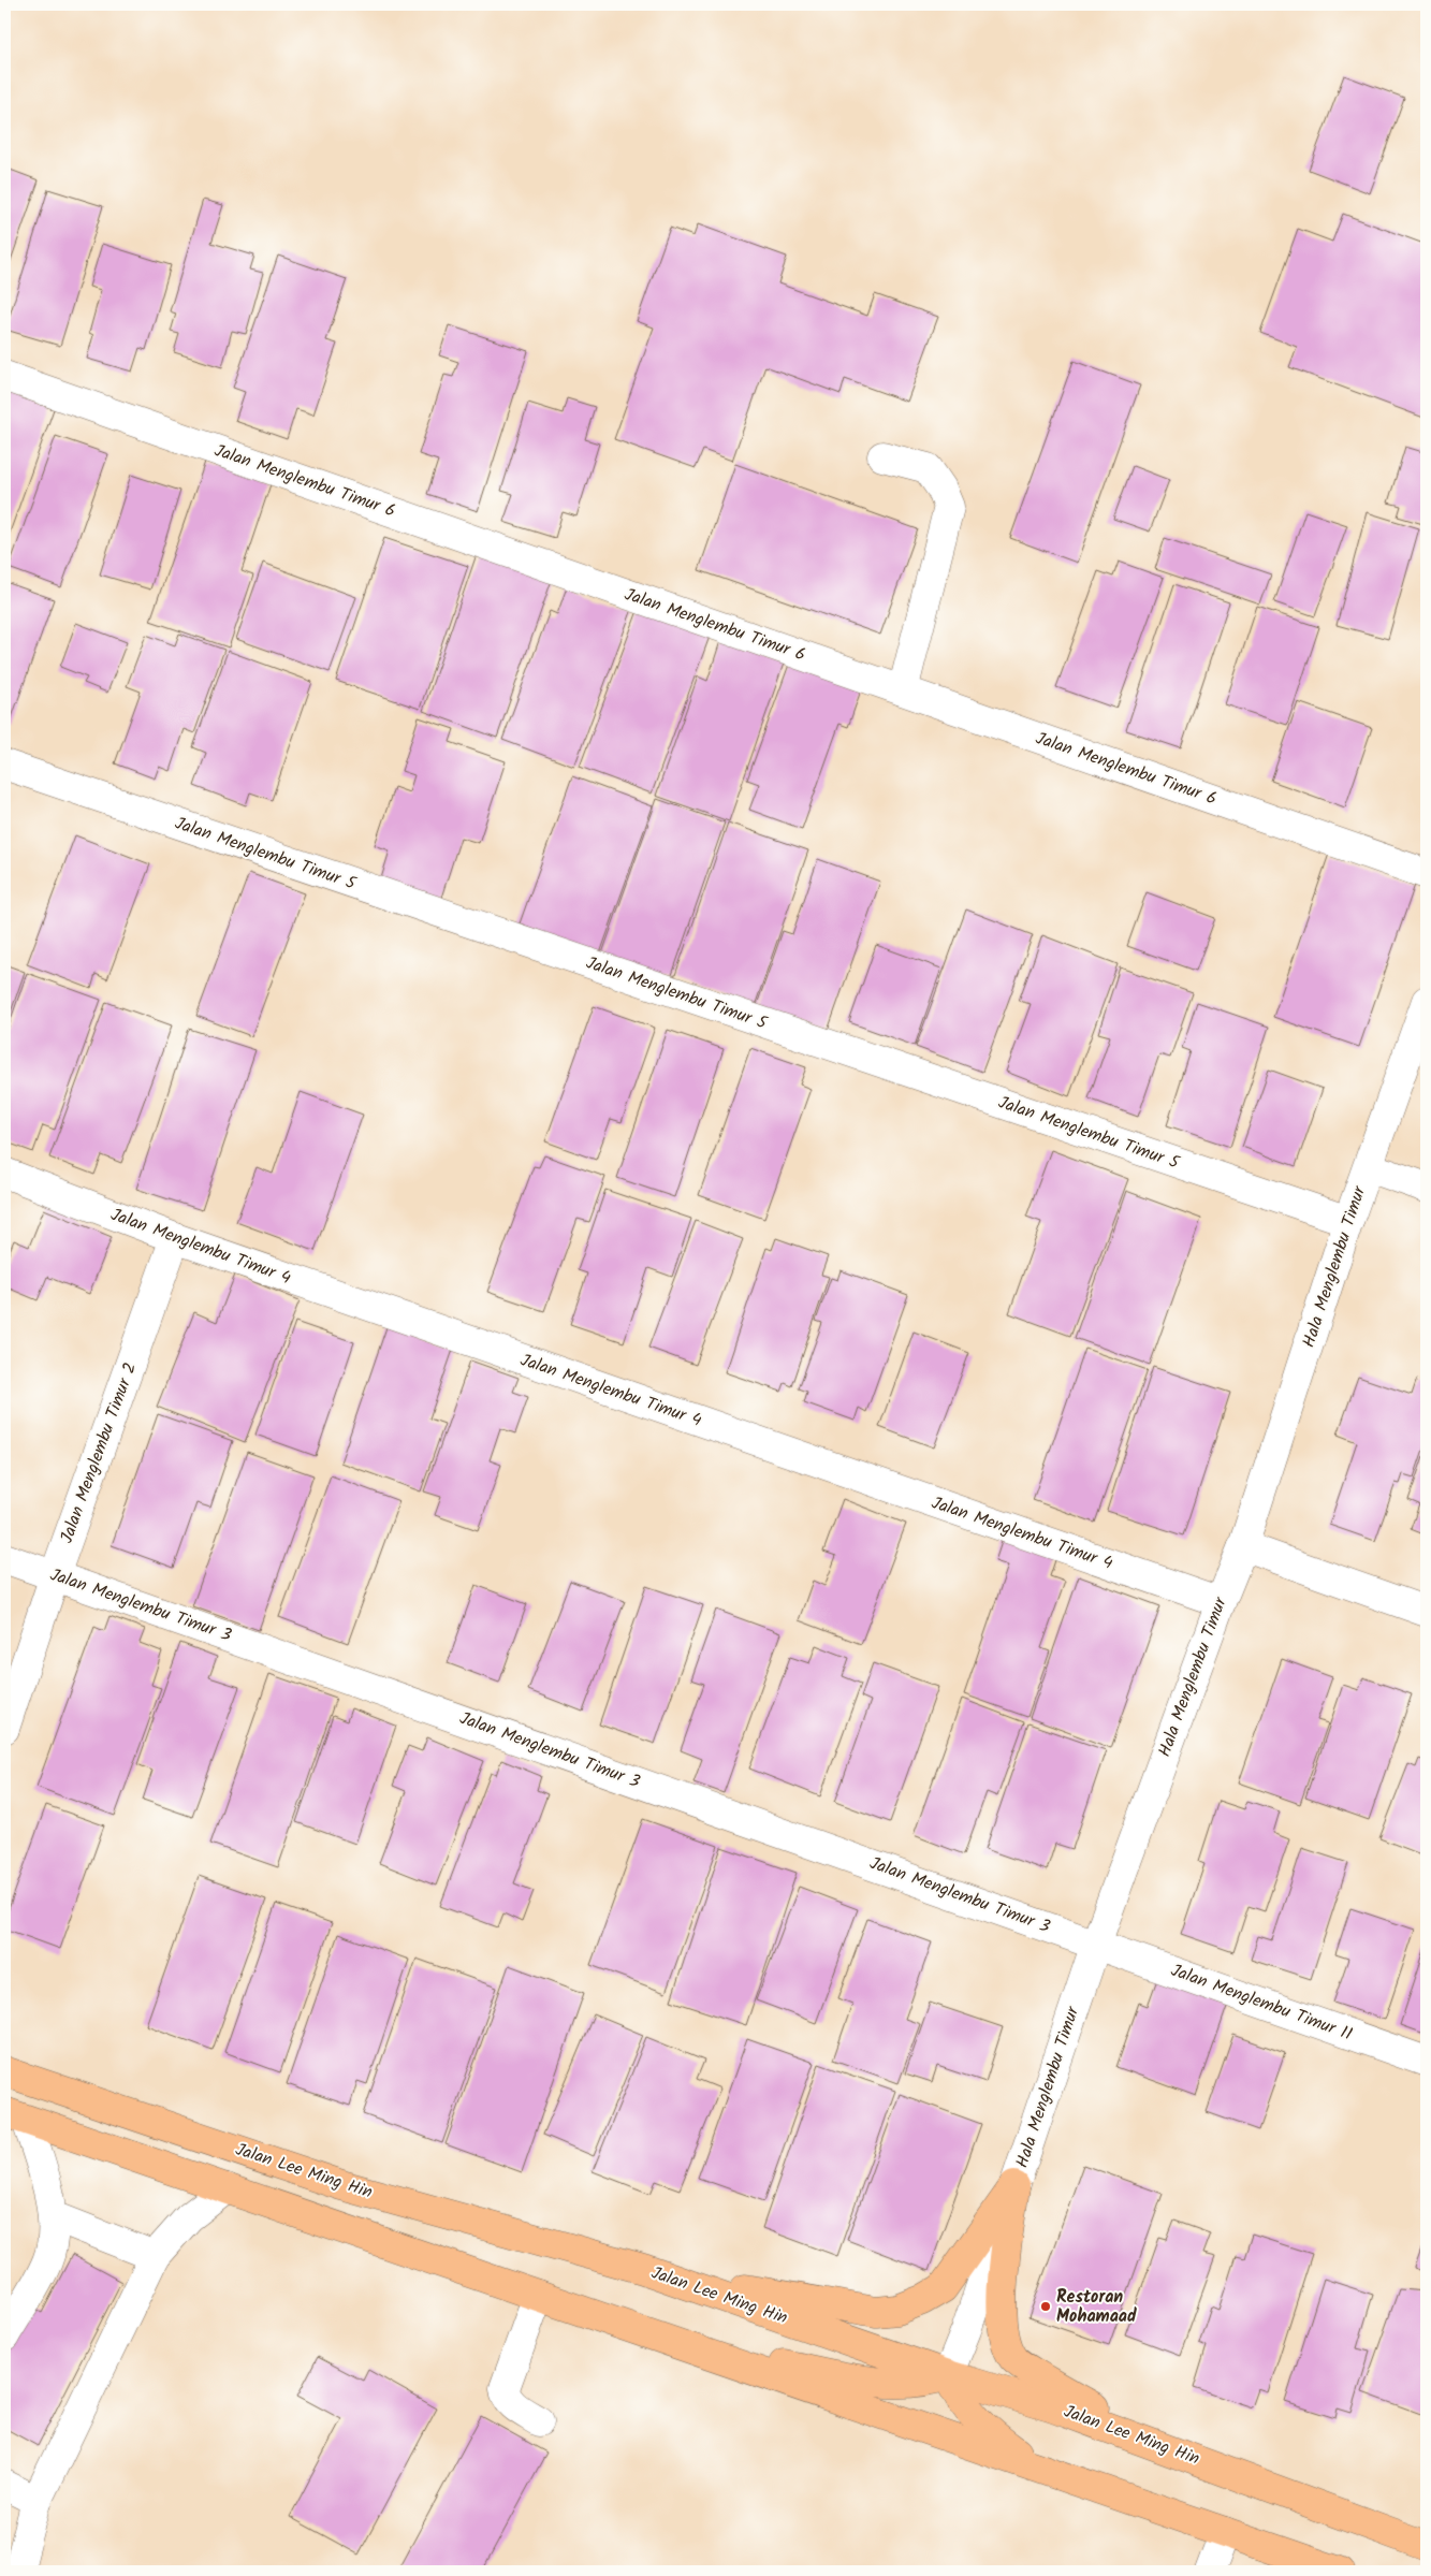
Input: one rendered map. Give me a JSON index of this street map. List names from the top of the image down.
{
  "streets": {
    "main road": ["Jalan Lee Ming Hin"],
    "street": [
      "Jalan Menglembu Timur 6",
      "Jalan Menglembu Timur 5",
      "Jalan Menglembu Timur 4",
      "Hala Menglembu Timur",
      "Jalan Menglembu Timur 2",
      "Jalan Menglembu Timur 3",
      "Jalan Menglembu Timur 11"
    ]
  },
  "crossings": [
    ["Jalan Menglembu Timur 5", "Hala Menglembu Timur"],
    ["Jalan Menglembu Timur 4", "Hala Menglembu Timur"],
    ["Jalan Menglembu Timur 4", "Jalan Menglembu Timur 2"],
    ["Hala Menglembu Timur", "Jalan Menglembu Timur 3"],
    ["Hala Menglembu Timur", "Jalan Menglembu Timur 11"],
    ["Hala Menglembu Timur", "Jalan Lee Ming Hin"],
    ["Jalan Menglembu Timur 2", "Jalan Menglembu Timur 3"],
    ["Jalan Menglembu Timur 3", "Jalan Menglembu Timur 11"]
  ],
  "places": ["Restoran Mohamaad"]
}
